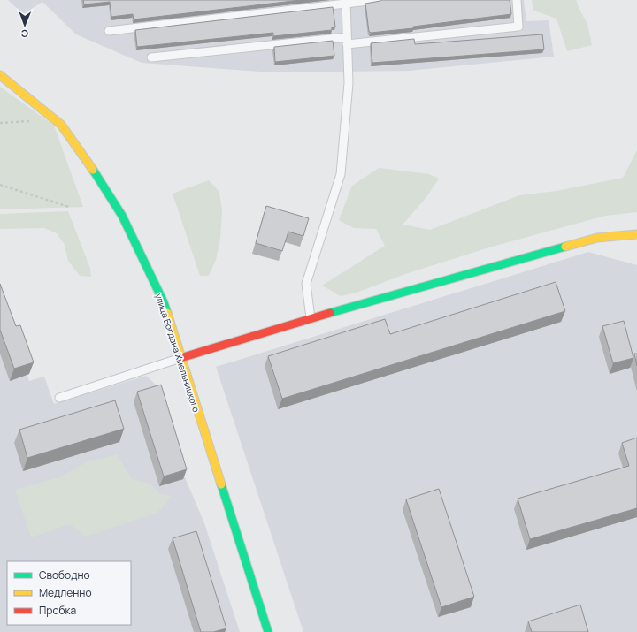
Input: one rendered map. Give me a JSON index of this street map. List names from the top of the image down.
{
  "streets": {
    "main road": ["улица Богдана Хмельницкого"]
  },
  "legend": ["Свободно", "Медленно", "Пробка"],
  "north": "bottom"
}
